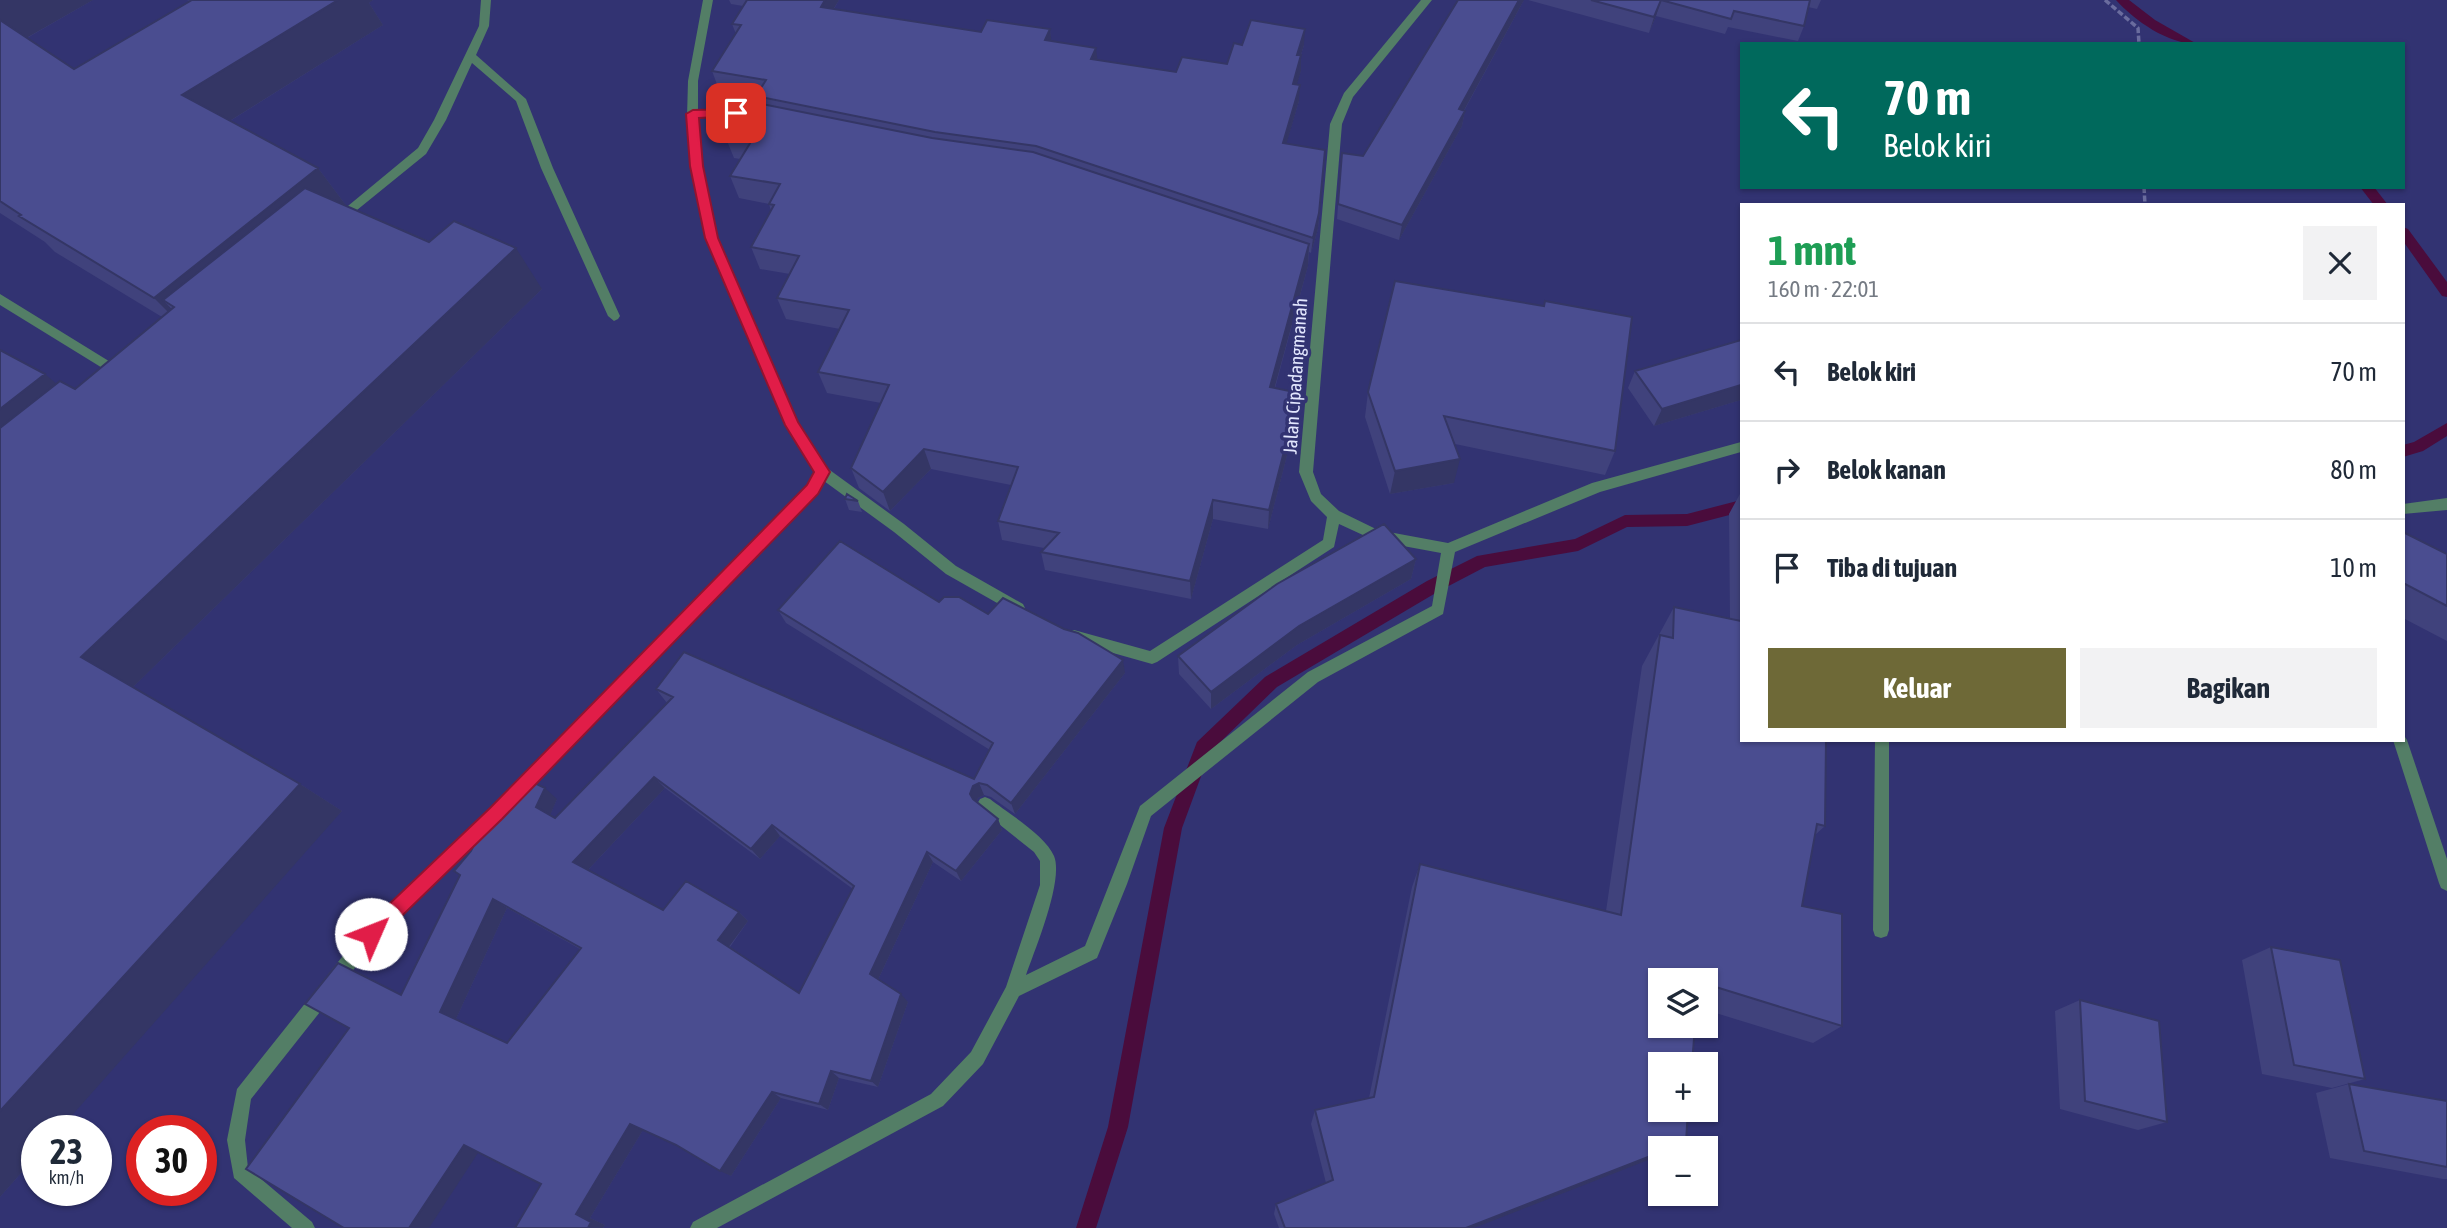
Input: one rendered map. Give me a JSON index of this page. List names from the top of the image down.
{
  "streets": {
    "street": ["Jalan Cipadangmanah"]
  },
  "page": {
    "turn": ["70 m", "Belok kiri"],
    "heading": ["1 mnt", "160 m · 22:01"],
    "list": [
      {
        "name": "Belok kiri",
        "value": "70 m"
      },
      {
        "name": "Belok kanan",
        "value": "80 m"
      },
      {
        "name": "Tiba di tujuan",
        "value": "10 m"
      }
    ],
    "buttons": ["Keluar", "Bagikan"],
    "map_buttons": ["+", "−"],
    "speed": "23 km/h",
    "limit": "30"
  }
}
